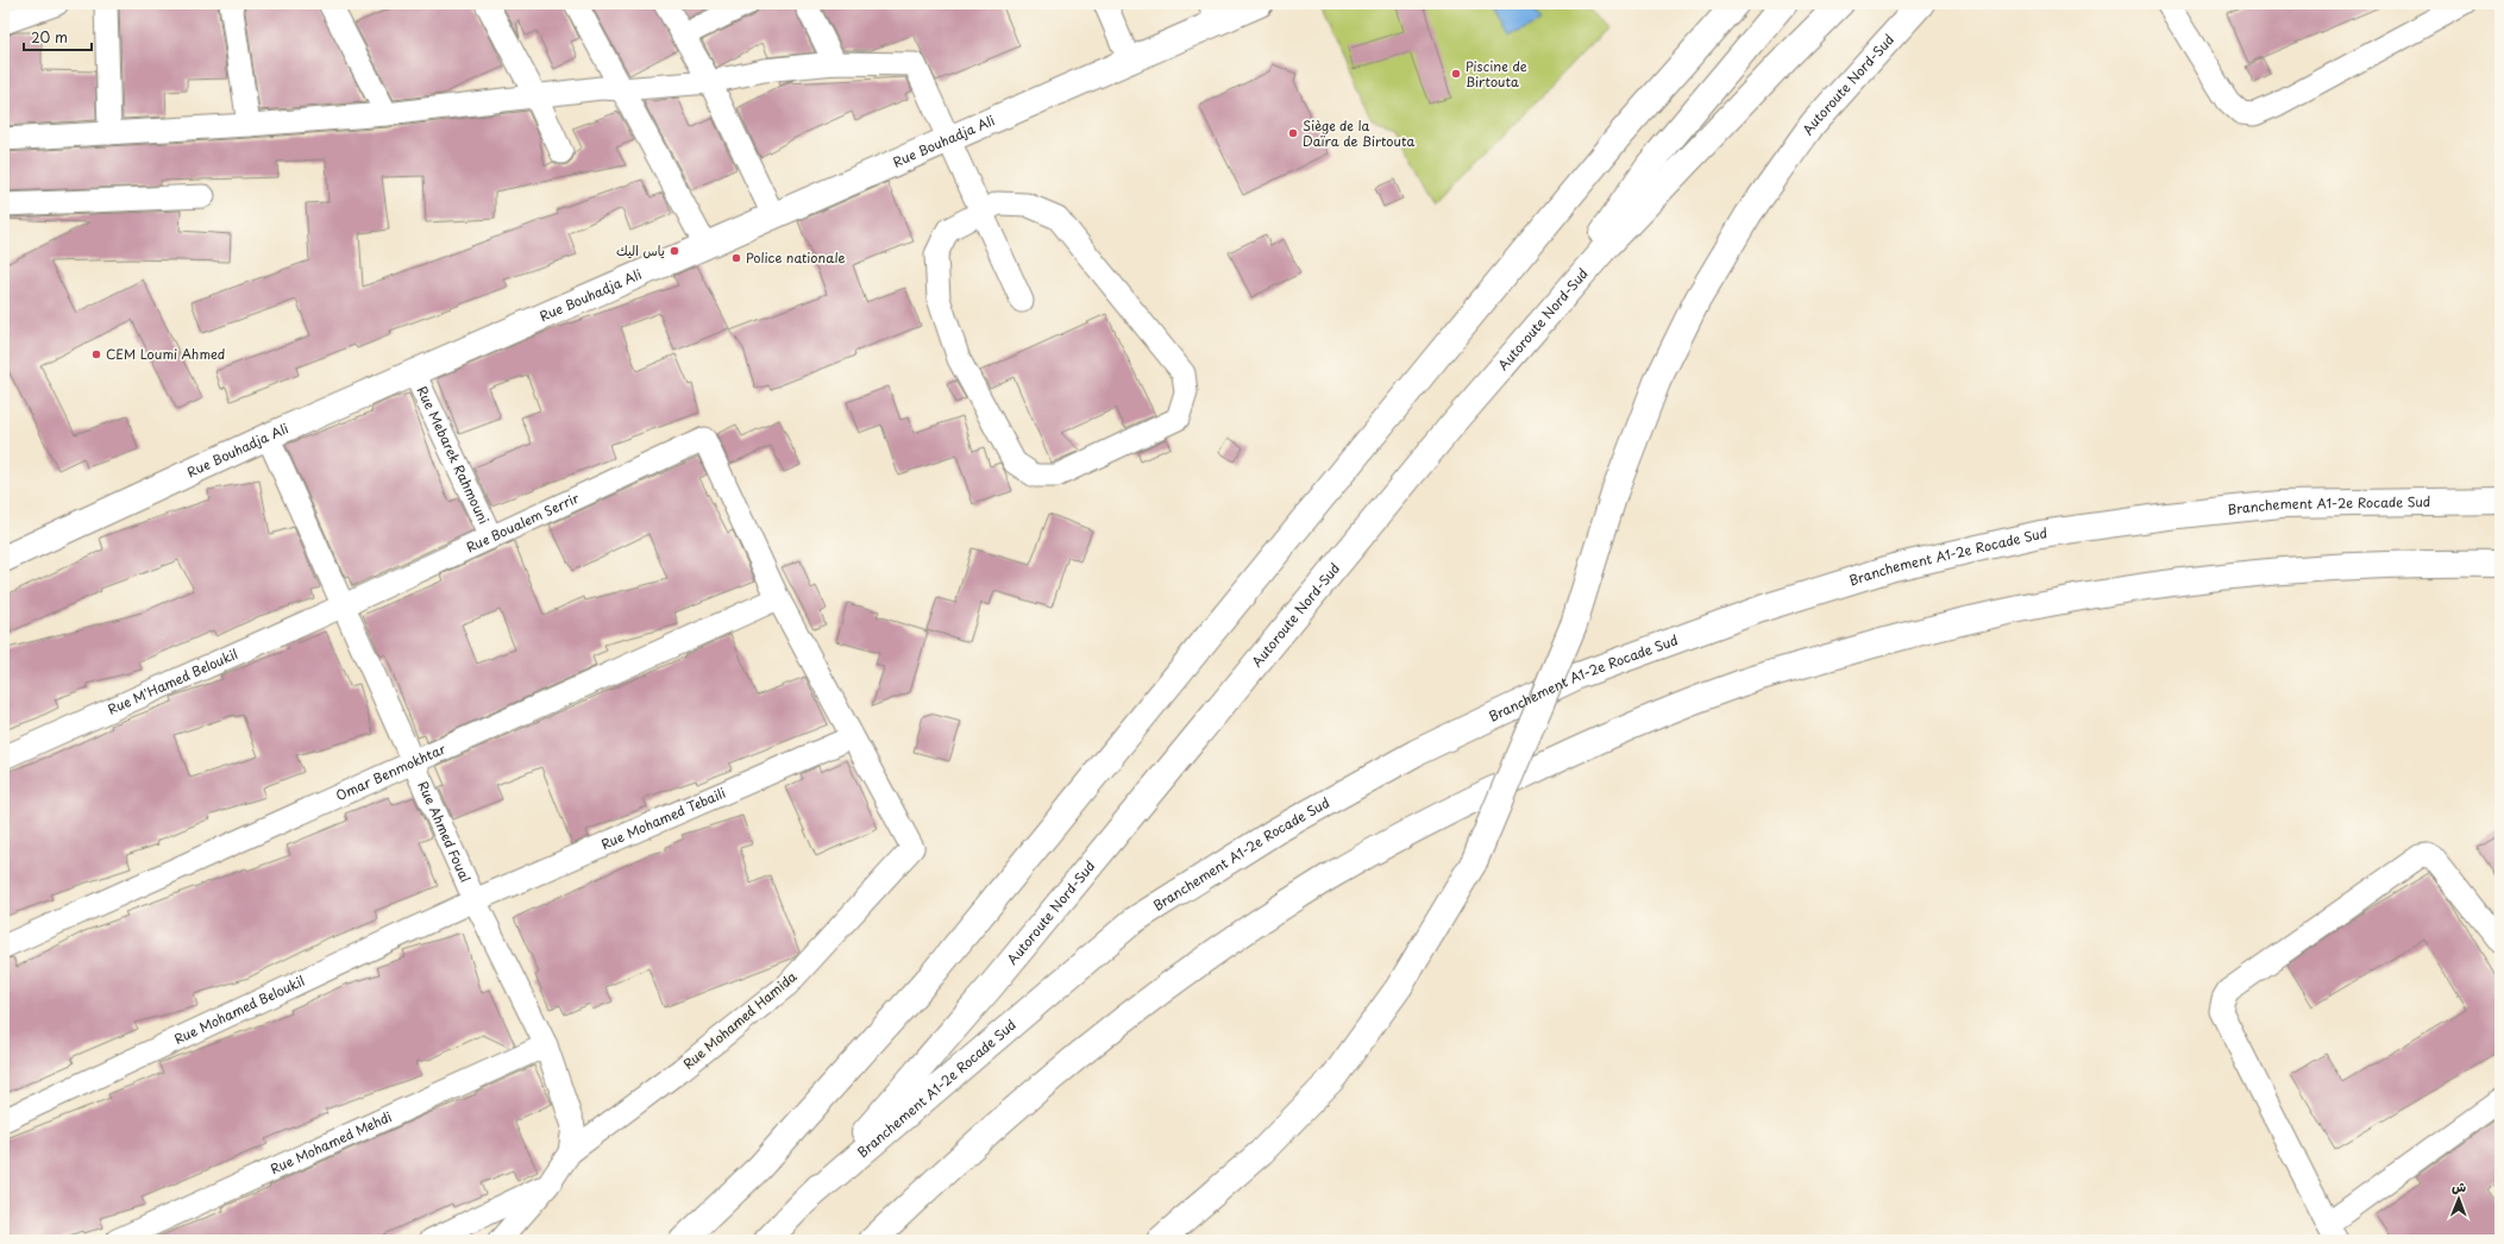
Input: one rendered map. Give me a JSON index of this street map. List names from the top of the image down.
{
  "streets": {
    "main road": ["Autoroute Nord-Sud", "Rue Bouhadja Ali", "Branchement A1-2e Rocade Sud"],
    "street": [
      "Rue Mebarek Rahmouni",
      "Rue Boualem Serrir",
      "Rue M'Hamed Beloukil",
      "Omar Benmokhtar",
      "Rue Mohamed Tebaili",
      "Rue Ahmed Foual",
      "Rue Mohamed Beloukil",
      "Rue Mohamed Hamida",
      "Rue Mohamed Mehdi"
    ]
  },
  "crossings": [
    ["Autoroute Nord-Sud", "Branchement A1-2e Rocade Sud"],
    ["Rue Bouhadja Ali", "Rue Mebarek Rahmouni"],
    ["Rue Bouhadja Ali", "Rue Ahmed Foual"],
    ["Rue Mebarek Rahmouni", "Rue Boualem Serrir"],
    ["Rue Boualem Serrir", "Rue M'Hamed Beloukil"],
    ["Rue Boualem Serrir", "Omar Benmokhtar"],
    ["Rue Boualem Serrir", "Rue Ahmed Foual"],
    ["Rue M'Hamed Beloukil", "Rue Ahmed Foual"],
    ["Omar Benmokhtar", "Rue Ahmed Foual"],
    ["Rue Mohamed Tebaili", "Rue Ahmed Foual"],
    ["Rue Mohamed Tebaili", "Rue Mohamed Beloukil"],
    ["Rue Mohamed Tebaili", "Rue Mohamed Hamida"],
    ["Rue Ahmed Foual", "Rue Mohamed Beloukil"],
    ["Rue Ahmed Foual", "Rue Mohamed Hamida"],
    ["Rue Ahmed Foual", "Rue Mohamed Mehdi"]
  ],
  "places": [
    "Piscine de Birtouta",
    "Siège de la Daïra de Birtouta",
    "ياس اليك",
    "Police nationale",
    "CEM Loumi Ahmed"
  ],
  "scale_bar": "20 m",
  "north": "top"
}
